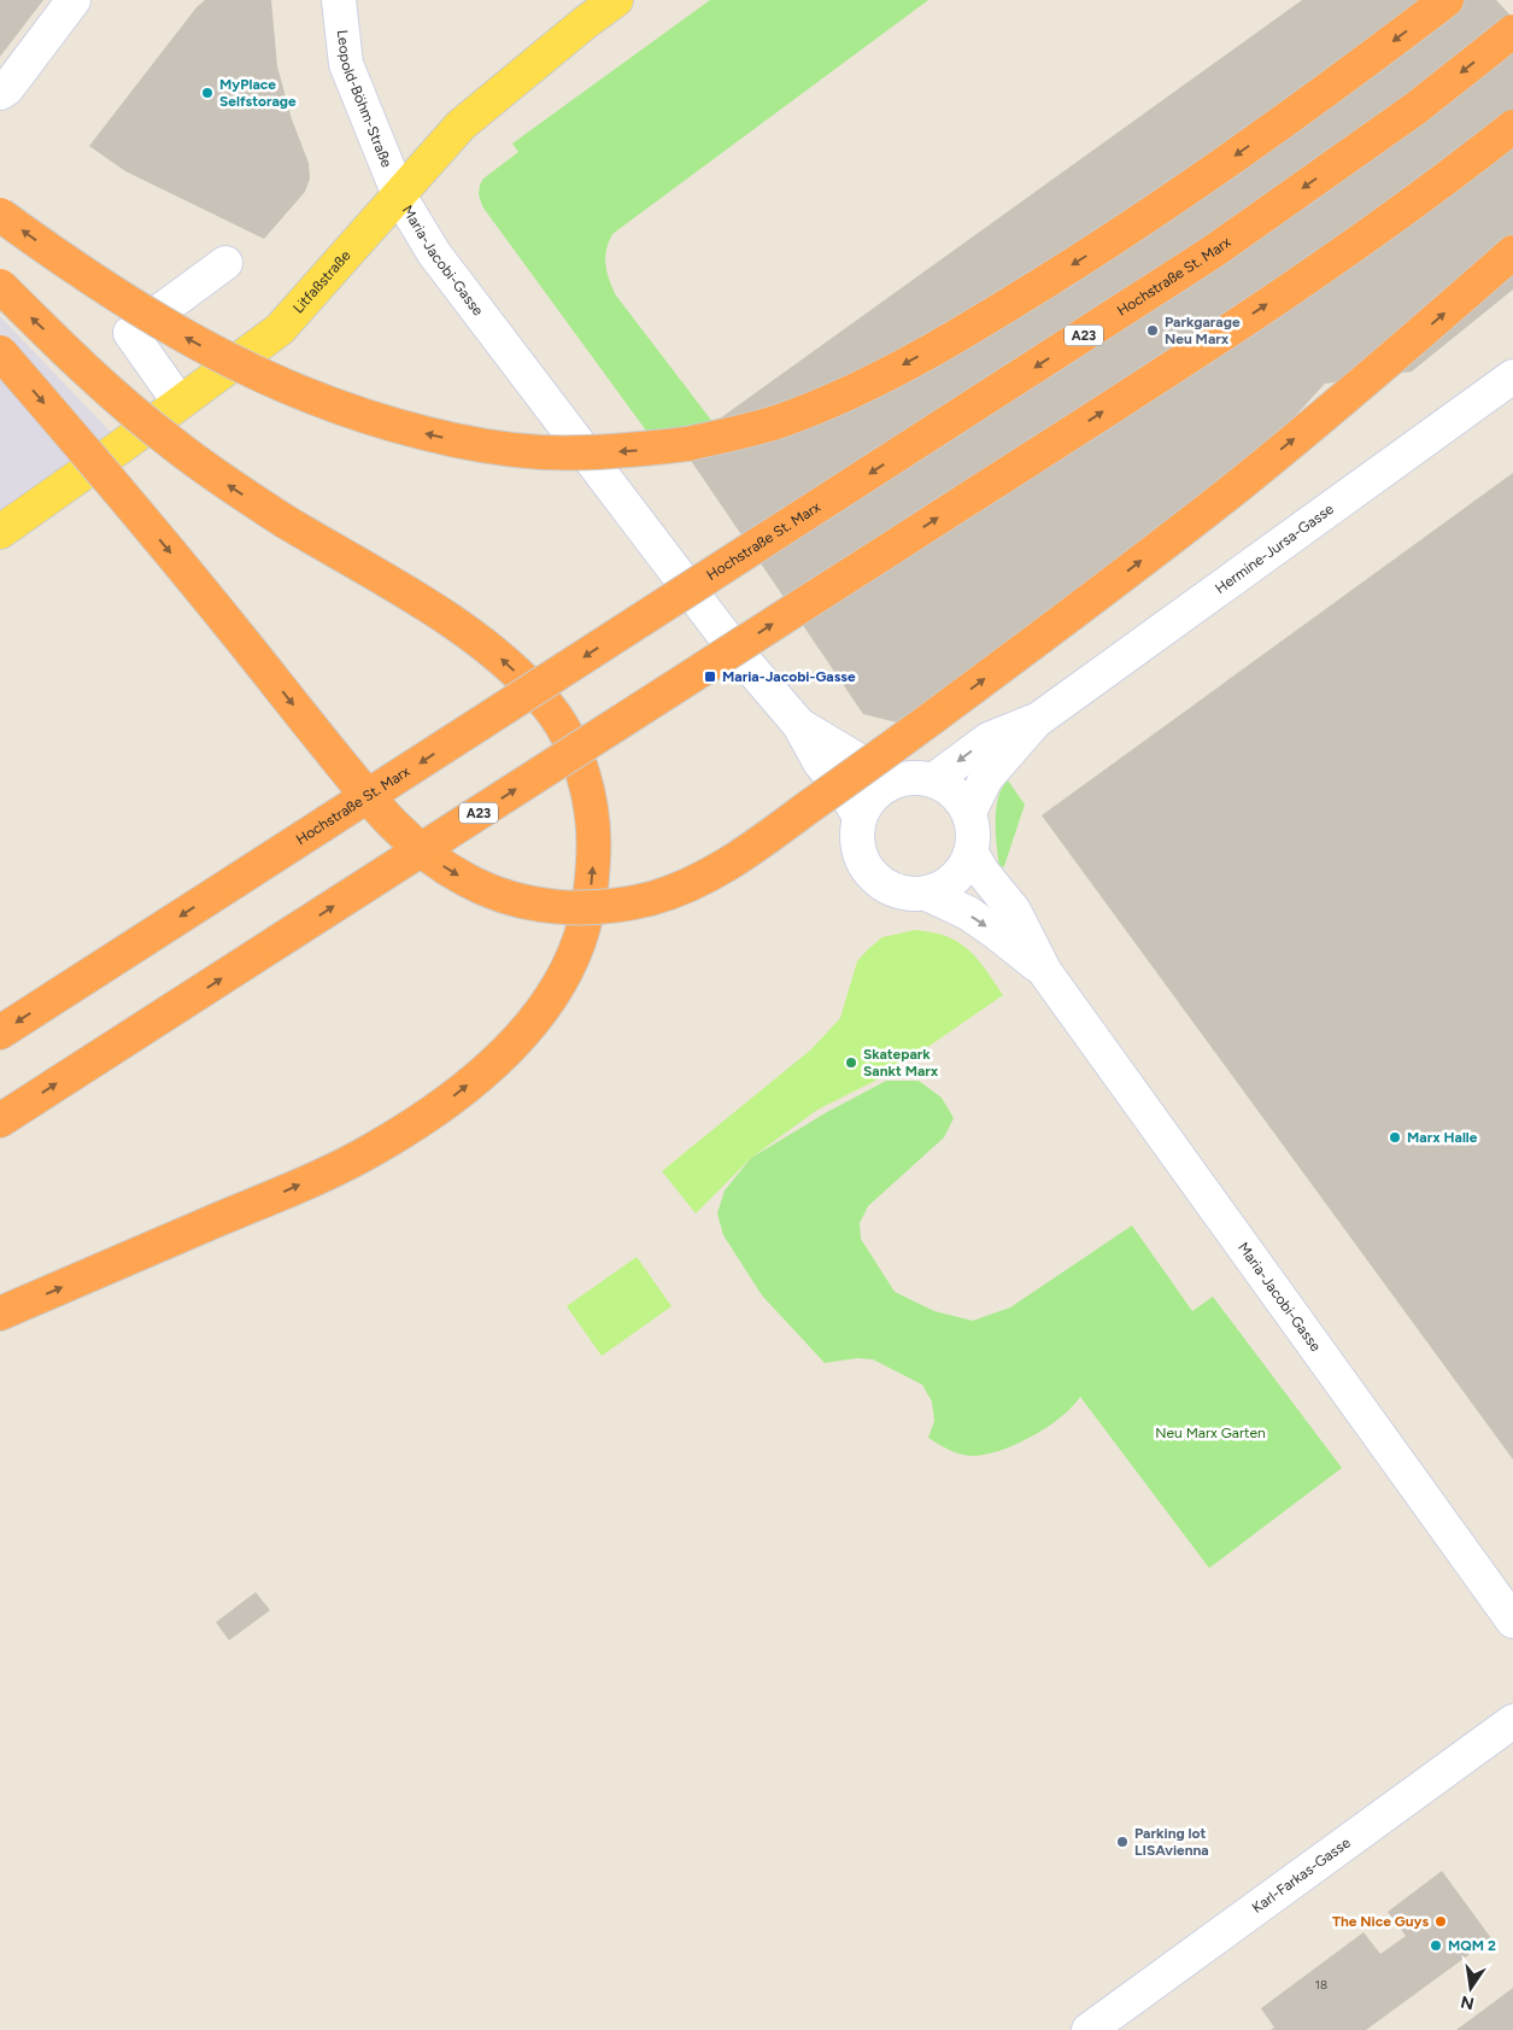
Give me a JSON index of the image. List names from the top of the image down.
{
  "streets": {
    "highway": ["Hochstraße St. Marx", "A23"],
    "main road": ["Litfaßstraße"],
    "street": [
      "Leopold-Böhm-Straße",
      "Maria-Jacobi-Gasse",
      "Hermine-Jursa-Gasse",
      "Karl-Farkas-Gasse"
    ]
  },
  "crossings": [
    ["Leopold-Böhm-Straße", "Maria-Jacobi-Gasse"],
    ["Leopold-Böhm-Straße", "Litfaßstraße"],
    ["Maria-Jacobi-Gasse", "Litfaßstraße"],
    ["Maria-Jacobi-Gasse", "Hermine-Jursa-Gasse"]
  ],
  "parks": ["Neu Marx Garten"],
  "places": {
    "other": [
      "MyPlace Selfstorage",
      "Parkgarage Neu Marx",
      "Skatepark Sankt Marx",
      "Marx Halle",
      "Parking lot LISAvienna",
      "The Nice Guys",
      "MQM 2"
    ],
    "transit": ["Maria-Jacobi-Gasse"]
  },
  "house_numbers": ["18"],
  "north": "bottom"
}
